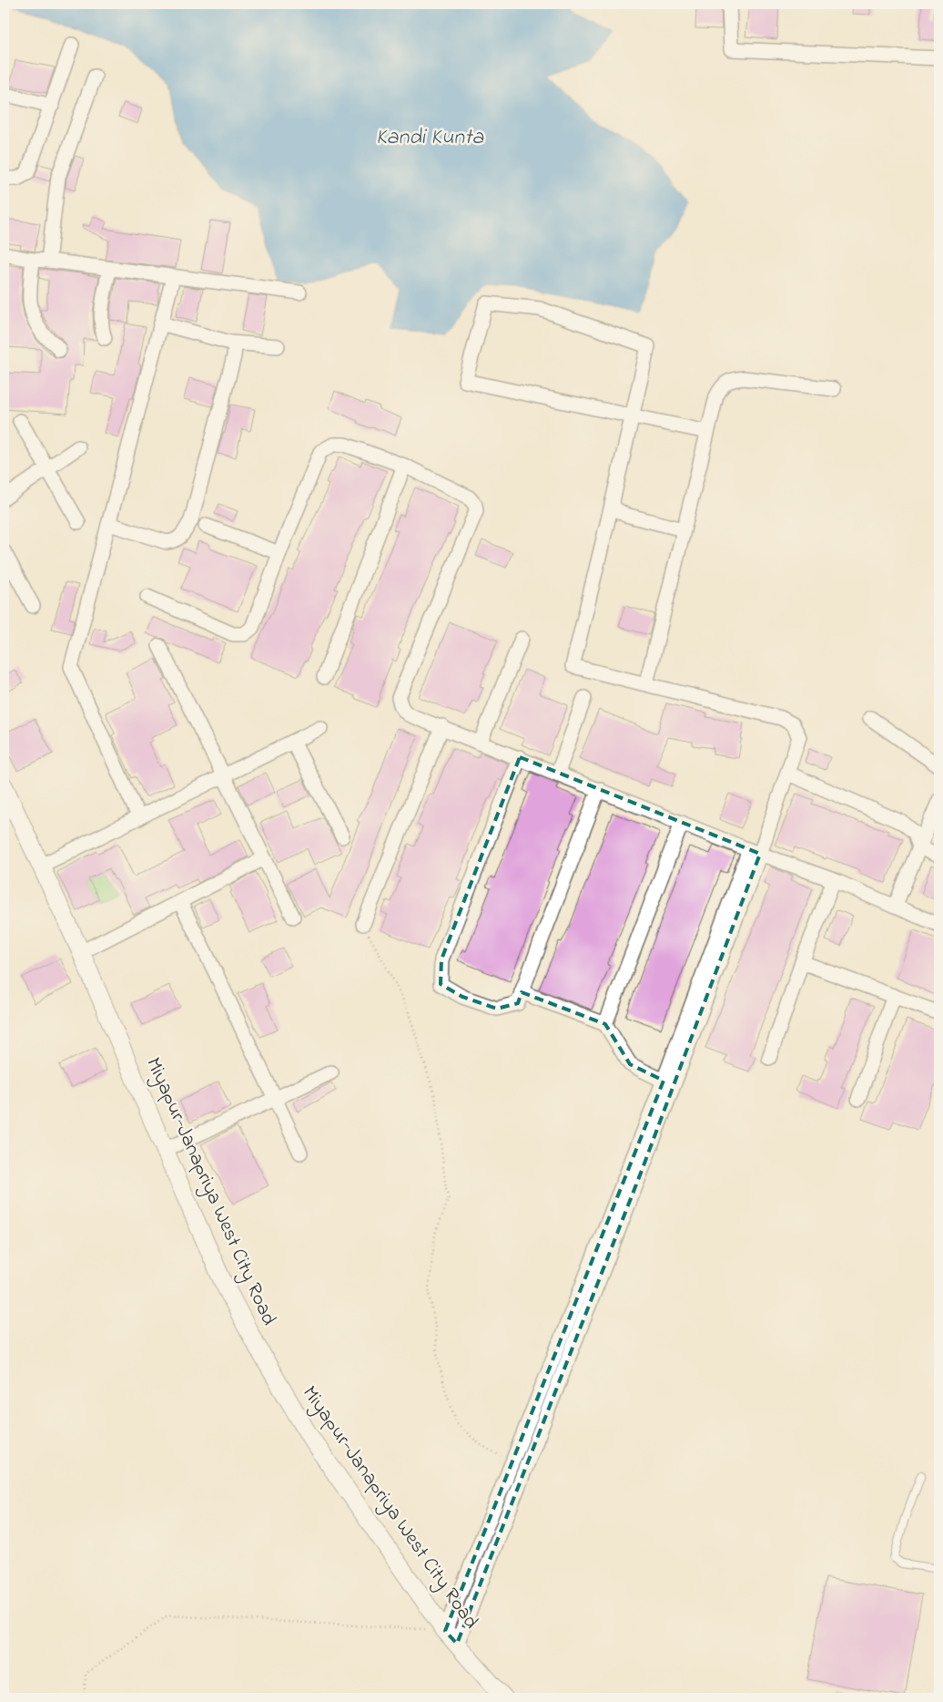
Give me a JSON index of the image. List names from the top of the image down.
{
  "streets": {
    "street": ["Miyapur-Janapriya West City Road"]
  },
  "water": ["Kandi Kunta"]
}
